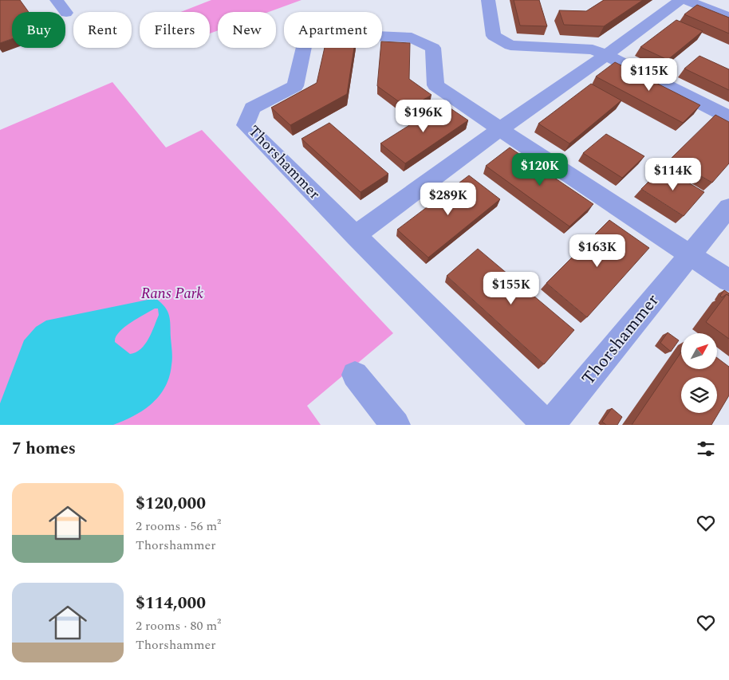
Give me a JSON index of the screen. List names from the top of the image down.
{
  "streets": {
    "street": ["Thorshammer"]
  },
  "parks": ["Rans Park"],
  "north": "top right",
  "page": {
    "chip": [
      "Buy",
      "Rent",
      "Filters",
      "New",
      "Apartment"
    ],
    "price": [
      "$115K",
      "$196K",
      "$120K",
      "$114K",
      "$289K",
      "$163K",
      "$155K"
    ],
    "heading": "7 homes",
    "list": [
      {
        "name": "$120,000",
        "note": "2 rooms · 56 m² · Thorshammer"
      },
      {
        "name": "$114,000",
        "note": "2 rooms · 80 m² · Thorshammer"
      }
    ]
  }
}
